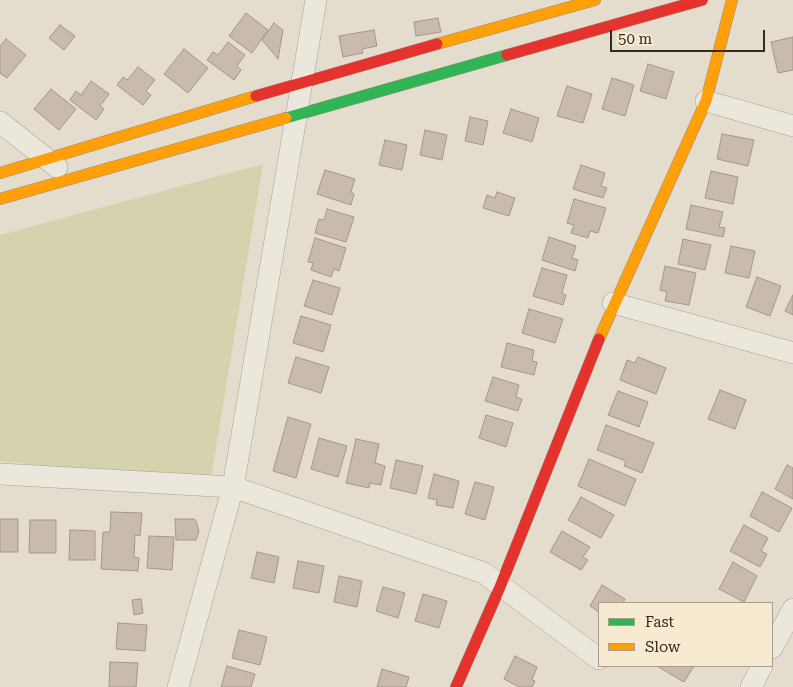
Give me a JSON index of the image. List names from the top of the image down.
{
  "legend": ["Fast", "Slow"],
  "scale_bar": "50 m"
}
